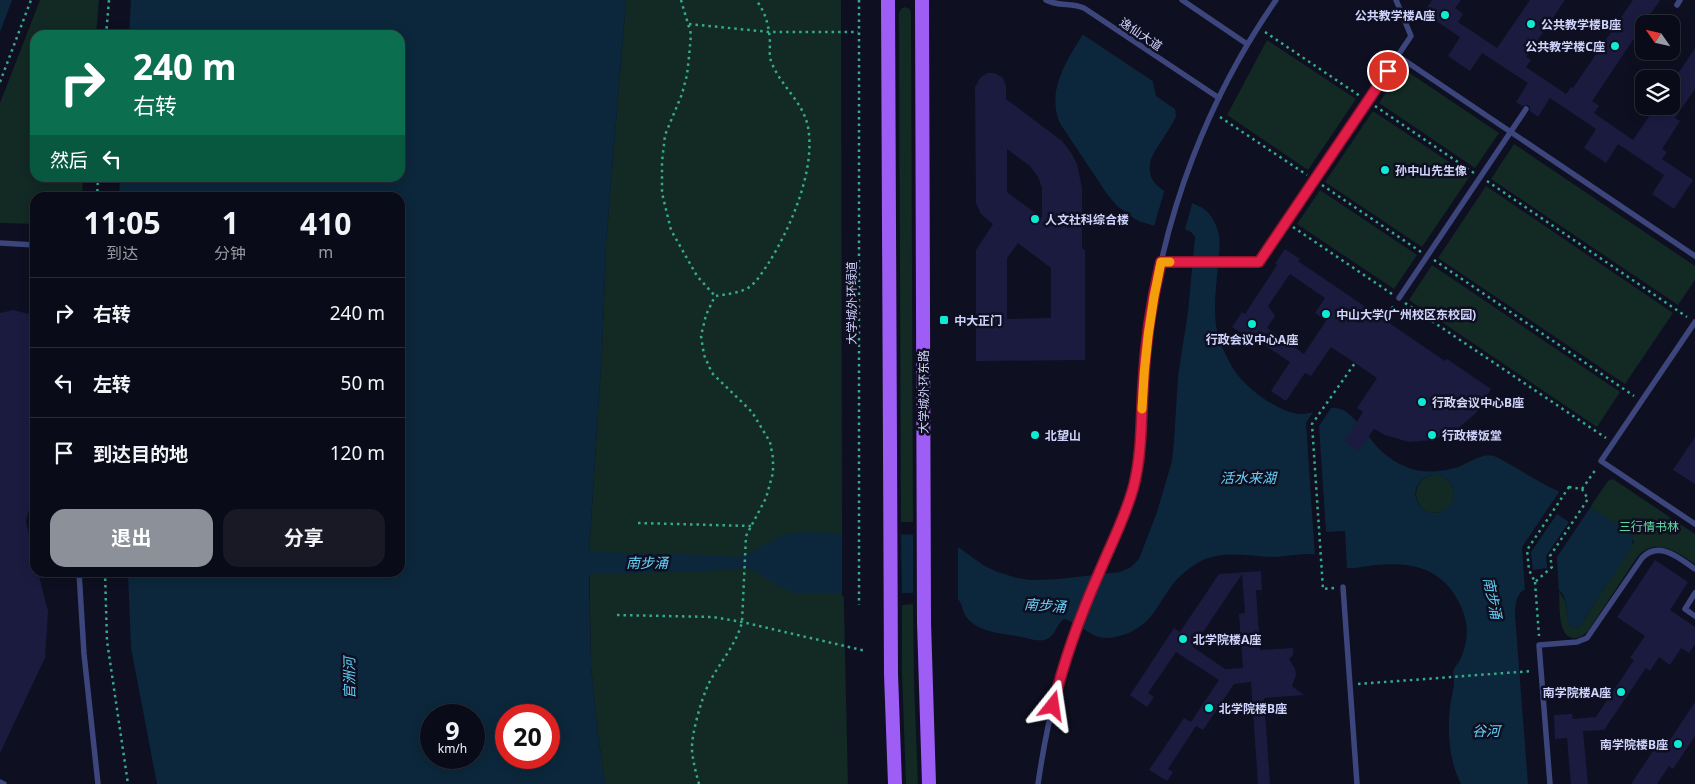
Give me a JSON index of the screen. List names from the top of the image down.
{
  "streets": {
    "main road": ["大学城外环东路"],
    "lane": ["逸仙大道"],
    "path": ["大学城外环绿道"]
  },
  "water": [
    "活水来湖",
    "南步涌",
    "官洲河",
    "谷河"
  ],
  "parks": ["三行情书林"],
  "places": {
    "other": [
      "公共教学楼A座",
      "公共教学楼B座",
      "公共教学楼C座",
      "孙中山先生像",
      "人文社科综合楼",
      "中山大学(广州校区东校园)",
      "行政会议中心A座",
      "行政会议中心B座",
      "北望山",
      "行政楼饭堂",
      "北学院楼A座",
      "南学院楼A座",
      "北学院楼B座",
      "南学院楼B座"
    ],
    "transit": ["中大正门"]
  },
  "north": "top left",
  "page": {
    "turn": ["240 m", "右转"],
    "then": "然后",
    "eta": [
      "11:05",
      "到达",
      "1",
      "分钟",
      "410",
      "m"
    ],
    "list": [
      {
        "name": "右转",
        "value": "240 m"
      },
      {
        "name": "左转",
        "value": "50 m"
      },
      {
        "name": "到达目的地",
        "value": "120 m"
      }
    ],
    "buttons": ["退出", "分享"],
    "speed": "9 km/h",
    "limit": "20"
  }
}
